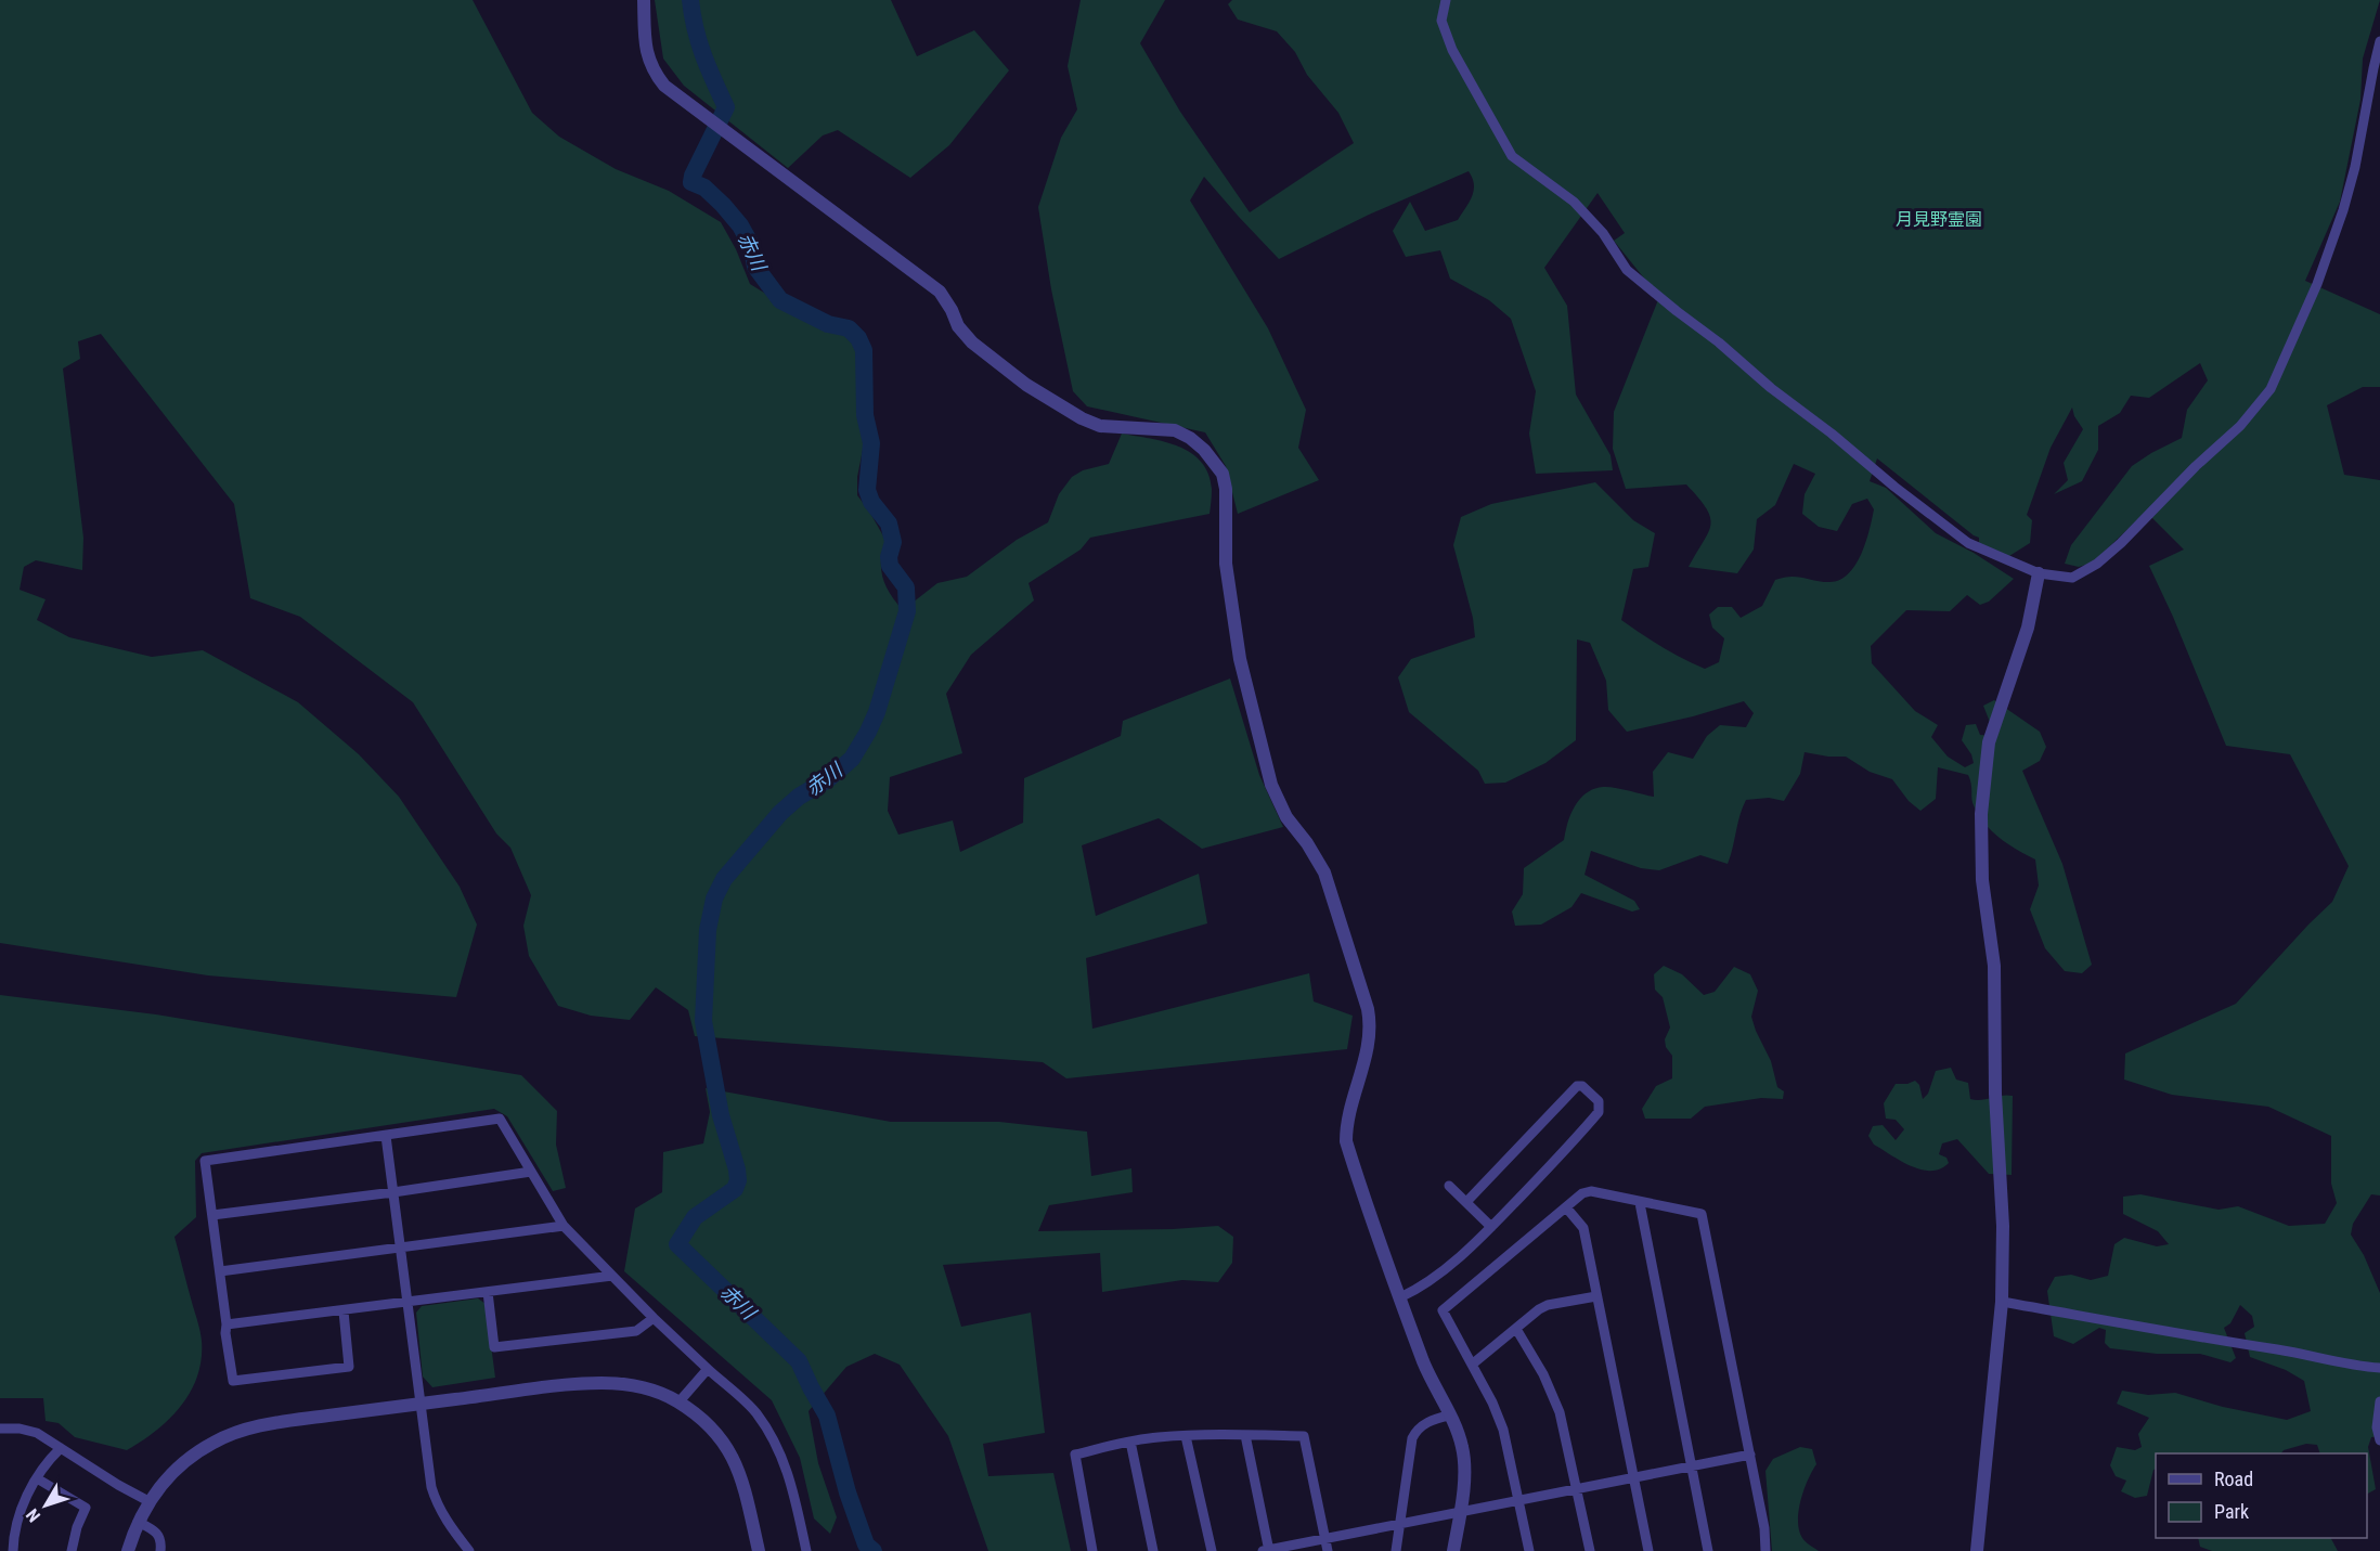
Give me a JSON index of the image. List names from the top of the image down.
{
  "water": ["赤川"],
  "parks": ["月見野霊園"],
  "legend": ["Road", "Park"],
  "north": "bottom left"
}
